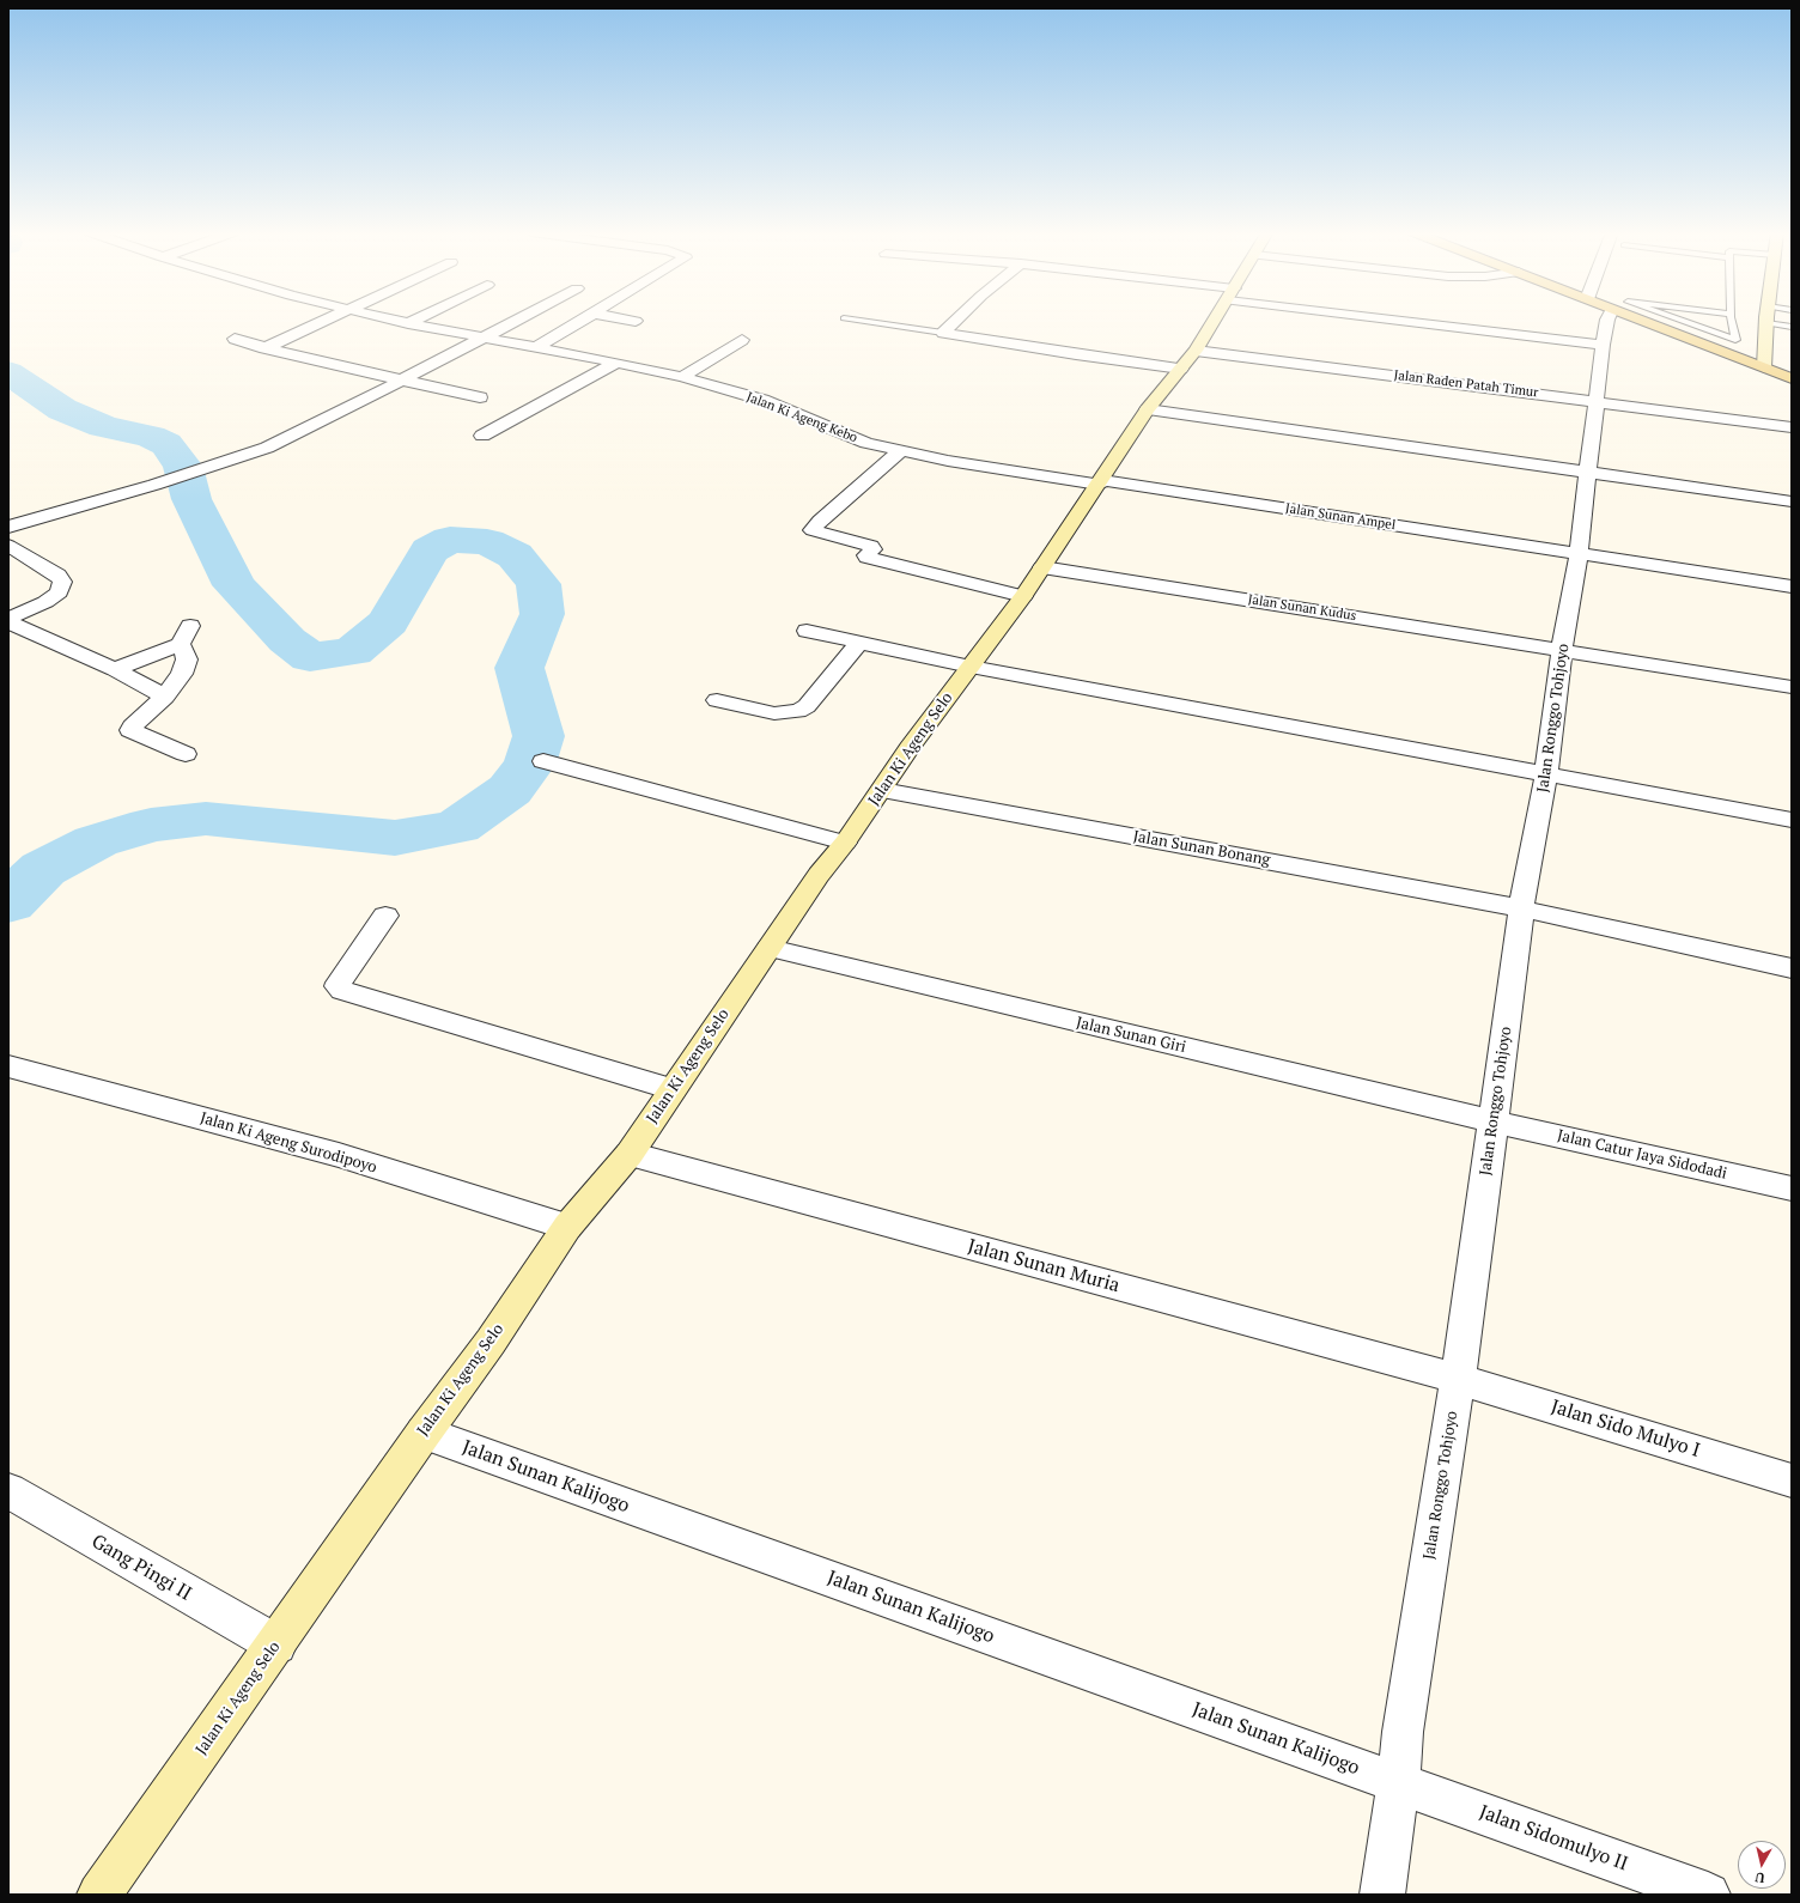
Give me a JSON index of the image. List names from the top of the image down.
{
  "streets": {
    "street": [
      "Jalan Raden Patah Timur",
      "Jalan Ki Ageng Kebo",
      "Jalan Sunan Ampel",
      "Jalan Sunan Kudus",
      "Jalan Ronggo Tohjoyo",
      "Jalan Ki Ageng Selo",
      "Jalan Sunan Bonang",
      "Jalan Sunan Giri",
      "Jalan Ki Ageng Surodipoyo",
      "Jalan Catur Jaya Sidodadi",
      "Jalan Sunan Muria",
      "Jalan Sido Mulyo I",
      "Jalan Sunan Kalijogo",
      "Gang Pingi II",
      "Jalan Sidomulyo II"
    ]
  },
  "crossings": [
    ["Jalan Raden Patah Timur", "Jalan Ronggo Tohjoyo"],
    ["Jalan Raden Patah Timur", "Jalan Ki Ageng Selo"],
    ["Jalan Ki Ageng Kebo", "Jalan Sunan Ampel"],
    ["Jalan Ki Ageng Kebo", "Jalan Ki Ageng Selo"],
    ["Jalan Sunan Ampel", "Jalan Ronggo Tohjoyo"],
    ["Jalan Sunan Ampel", "Jalan Ki Ageng Selo"],
    ["Jalan Sunan Kudus", "Jalan Ronggo Tohjoyo"],
    ["Jalan Sunan Kudus", "Jalan Ki Ageng Selo"],
    ["Jalan Ronggo Tohjoyo", "Jalan Sunan Bonang"],
    ["Jalan Ronggo Tohjoyo", "Jalan Sunan Giri"],
    ["Jalan Ronggo Tohjoyo", "Jalan Catur Jaya Sidodadi"],
    ["Jalan Ronggo Tohjoyo", "Jalan Sunan Muria"],
    ["Jalan Ronggo Tohjoyo", "Jalan Sido Mulyo I"],
    ["Jalan Ronggo Tohjoyo", "Jalan Sunan Kalijogo"],
    ["Jalan Ronggo Tohjoyo", "Jalan Sidomulyo II"],
    ["Jalan Ki Ageng Selo", "Jalan Sunan Bonang"],
    ["Jalan Ki Ageng Selo", "Jalan Sunan Giri"],
    ["Jalan Ki Ageng Selo", "Jalan Ki Ageng Surodipoyo"],
    ["Jalan Ki Ageng Selo", "Jalan Sunan Muria"],
    ["Jalan Ki Ageng Selo", "Jalan Sunan Kalijogo"],
    ["Jalan Ki Ageng Selo", "Gang Pingi II"],
    ["Jalan Sunan Giri", "Jalan Catur Jaya Sidodadi"],
    ["Jalan Sunan Muria", "Jalan Sido Mulyo I"],
    ["Jalan Sunan Kalijogo", "Jalan Sidomulyo II"]
  ],
  "north": "bottom"
}
